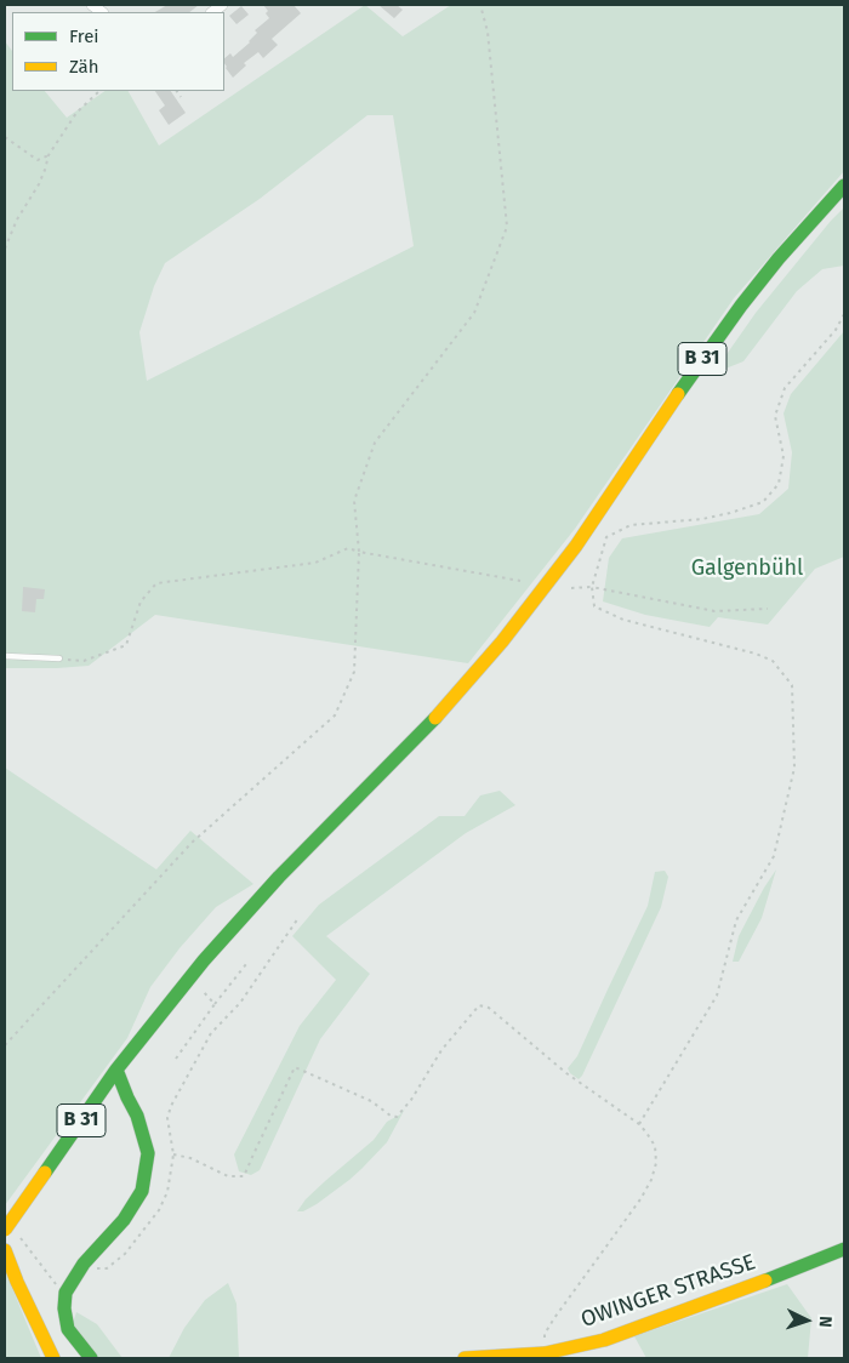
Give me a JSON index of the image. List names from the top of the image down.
{
  "streets": {
    "main road": ["B 31", "OWINGER STRASSE"]
  },
  "parks": ["Galgenbühl"],
  "legend": ["Frei", "Zäh"],
  "north": "right"
}
